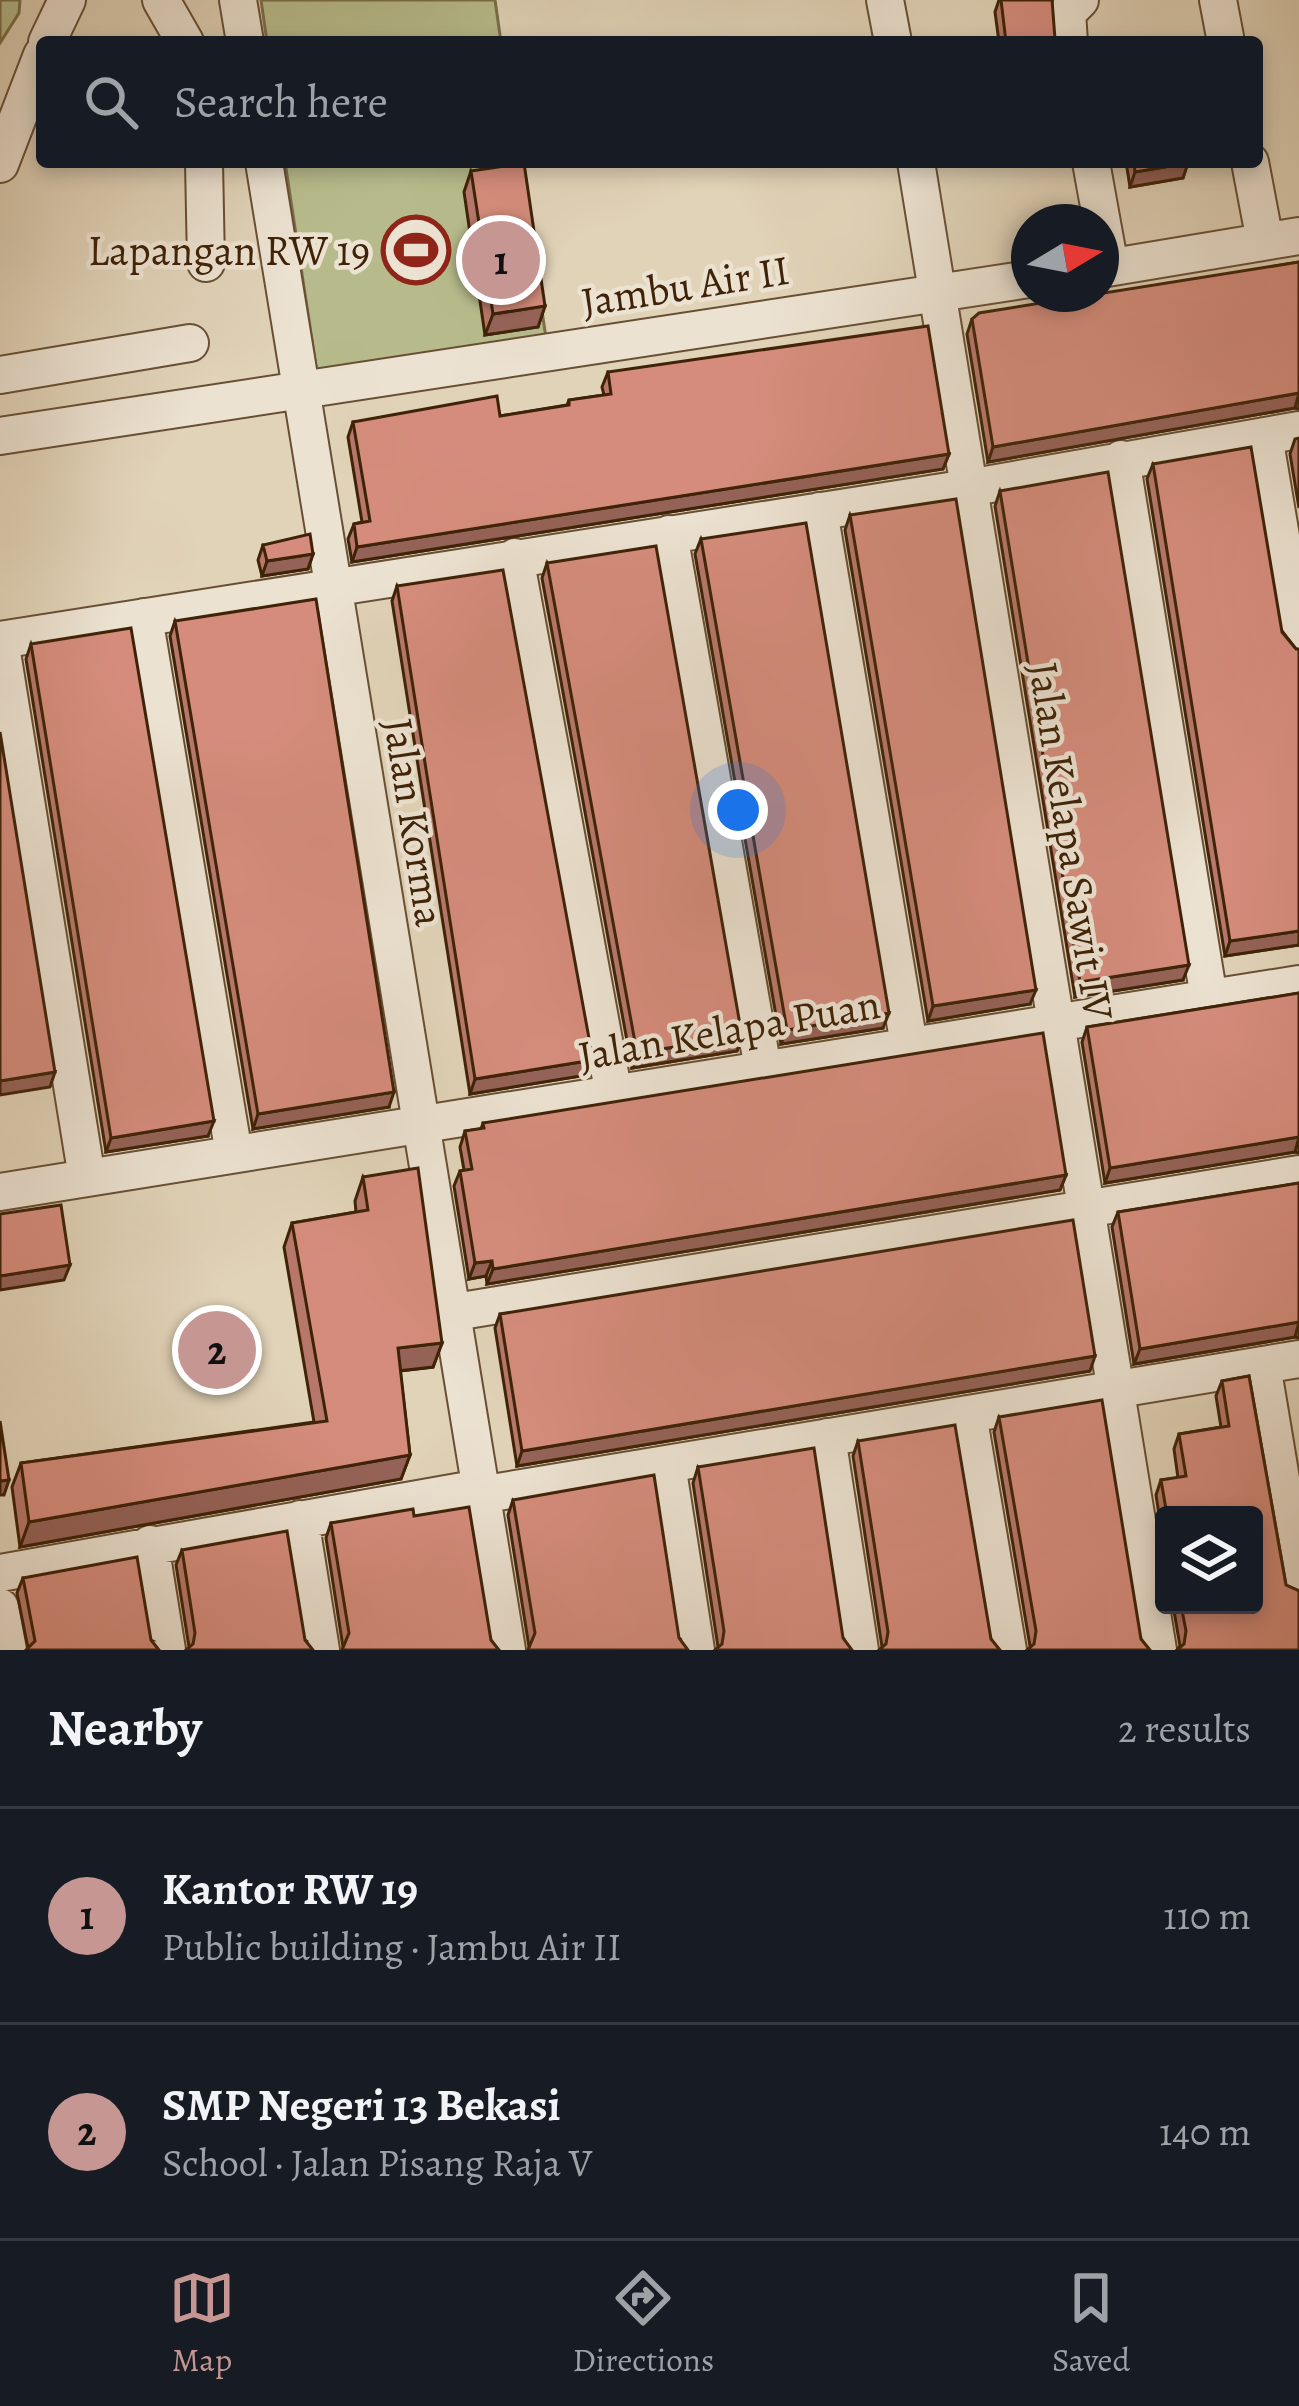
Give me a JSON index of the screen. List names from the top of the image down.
{
  "streets": {
    "street": [
      "Jambu Air II",
      "Jalan Korma",
      "Jalan Kelapa Sawit IV",
      "Jalan Kelapa Puan"
    ]
  },
  "crossings": [
    ["Jambu Air II", "Jalan Korma"],
    ["Jambu Air II", "Jalan Kelapa Sawit IV"],
    ["Jalan Korma", "Jalan Kelapa Puan"],
    ["Jalan Kelapa Sawit IV", "Jalan Kelapa Puan"]
  ],
  "places": {
    "sports": ["Lapangan RW 19"]
  },
  "north": "right",
  "page": {
    "search": "Search here",
    "pins": ["1", "2"],
    "heading": ["Nearby", "2 results"],
    "list": [
      {
        "mark": "1",
        "name": "Kantor RW 19",
        "note": "Public building · Jambu Air II",
        "value": "110 m"
      },
      {
        "mark": "2",
        "name": "SMP Negeri 13 Bekasi",
        "note": "School · Jalan Pisang Raja V",
        "value": "140 m"
      }
    ],
    "nav": ["Map", "Directions", "Saved"]
  }
}
